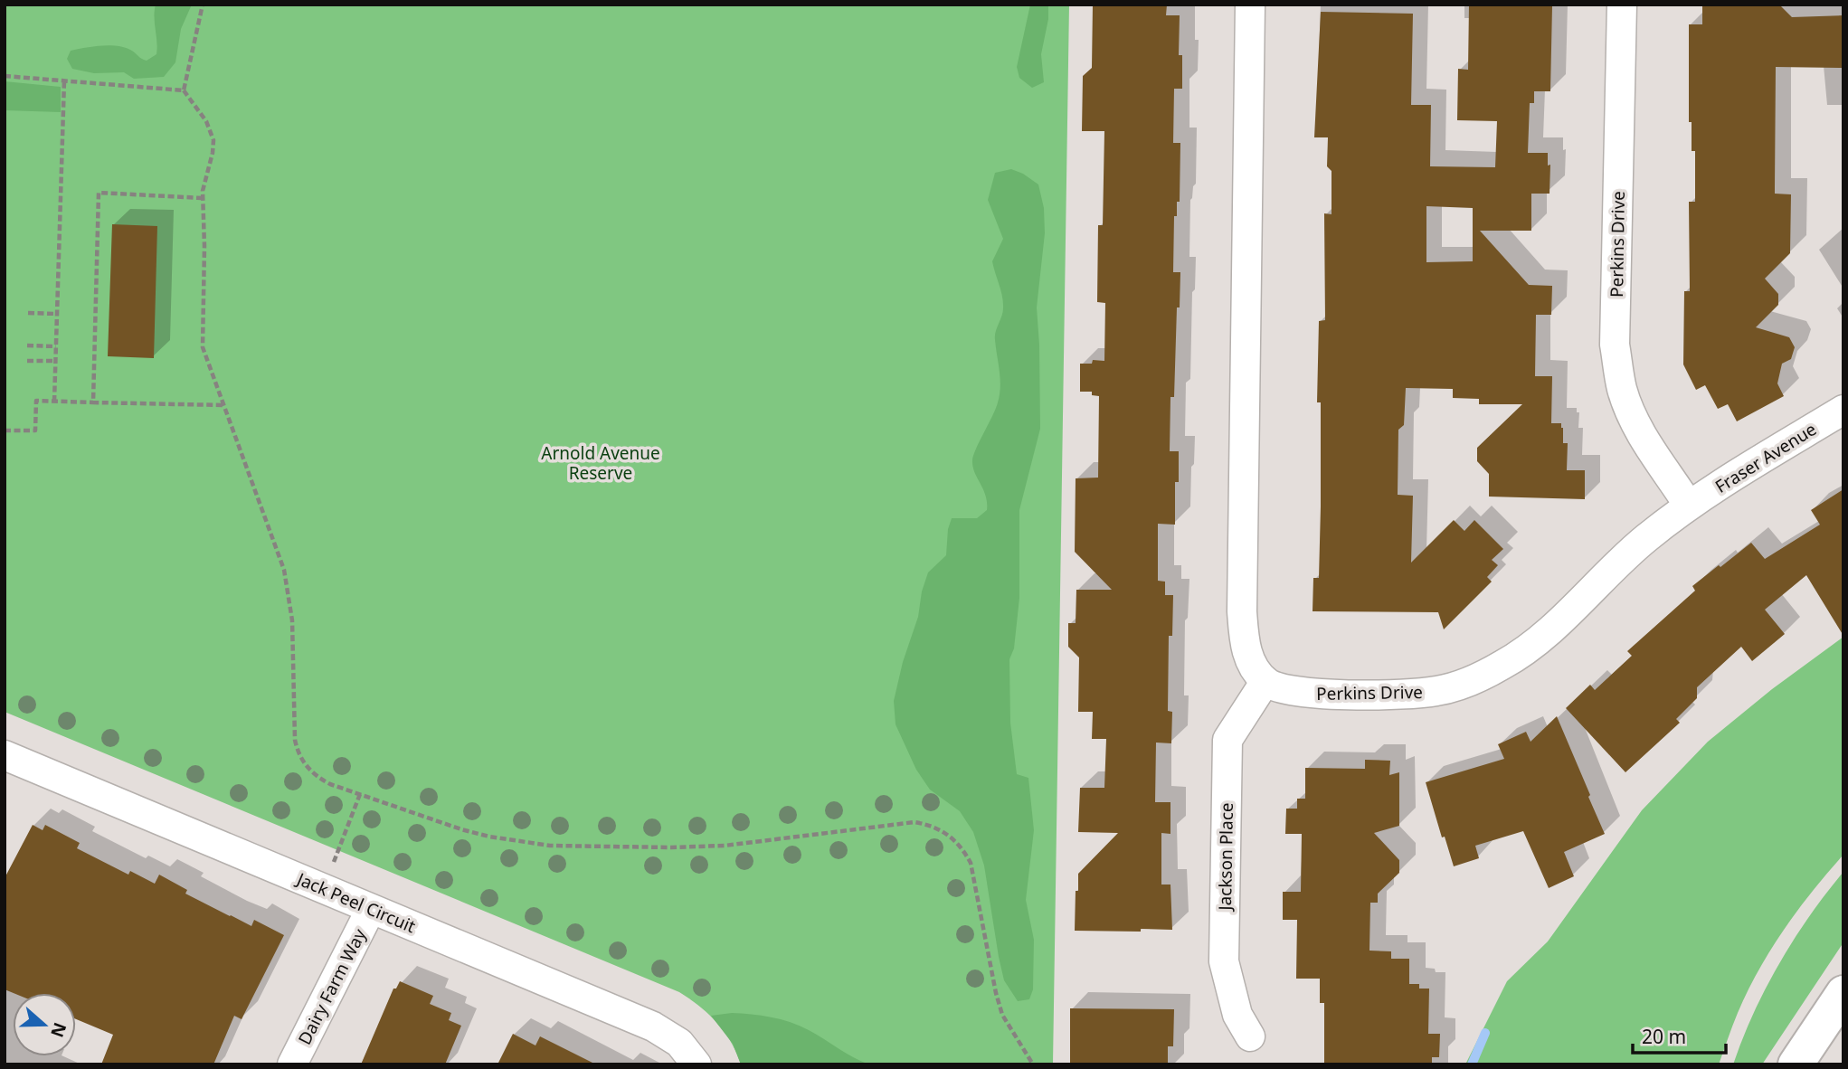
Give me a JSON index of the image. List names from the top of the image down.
{
  "streets": {
    "street": [
      "Perkins Drive",
      "Fraser Avenue",
      "Jackson Place",
      "Jack Peel Circuit",
      "Dairy Farm Way"
    ]
  },
  "crossings": [
    ["Perkins Drive", "Fraser Avenue"],
    ["Perkins Drive", "Jackson Place"],
    ["Jack Peel Circuit", "Dairy Farm Way"]
  ],
  "parks": ["Arnold Avenue Reserve"],
  "scale_bar": "20 m",
  "north": "right"
}
